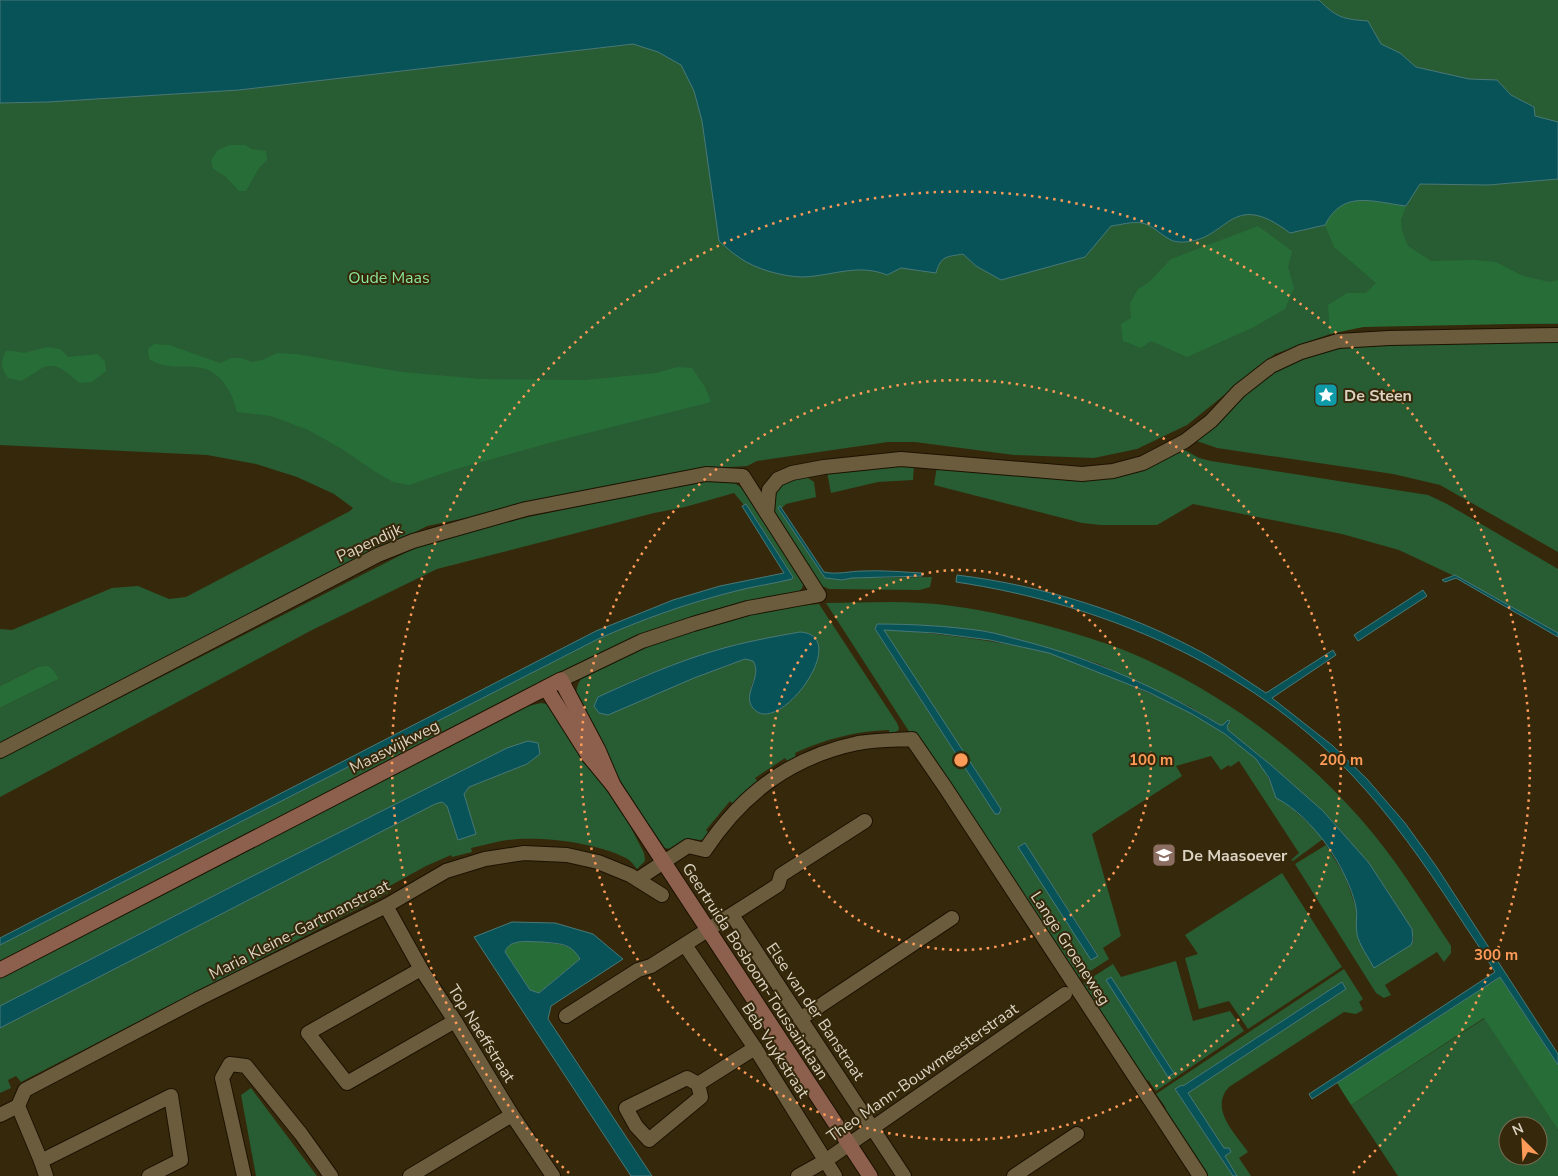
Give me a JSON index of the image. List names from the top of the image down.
{
  "streets": {
    "street": [
      "Papendijk",
      "Maaswijkweg",
      "Maria Kleine-Gartmanstraat",
      "Lange Groeneweg",
      "Geertruida Bosboom-Toussaintlaan",
      "Else van der Banstraat",
      "Top Naeffstraat",
      "Beb Vuykstraat",
      "Theo Mann-Bouwmeesterstraat"
    ]
  },
  "crossings": [
    ["Papendijk", "Maaswijkweg"],
    ["Maaswijkweg", "Geertruida Bosboom-Toussaintlaan"],
    ["Maria Kleine-Gartmanstraat", "Top Naeffstraat"],
    ["Lange Groeneweg", "Geertruida Bosboom-Toussaintlaan"],
    ["Geertruida Bosboom-Toussaintlaan", "Theo Mann-Bouwmeesterstraat"],
    ["Else van der Banstraat", "Theo Mann-Bouwmeesterstraat"],
    ["Beb Vuykstraat", "Theo Mann-Bouwmeesterstraat"]
  ],
  "parks": ["Oude Maas"],
  "places": {
    "place": ["De Steen"],
    "school or university": ["De Maasoever"]
  },
  "north": "top left",
  "rings": ["100 m", "200 m", "300 m"]
}
